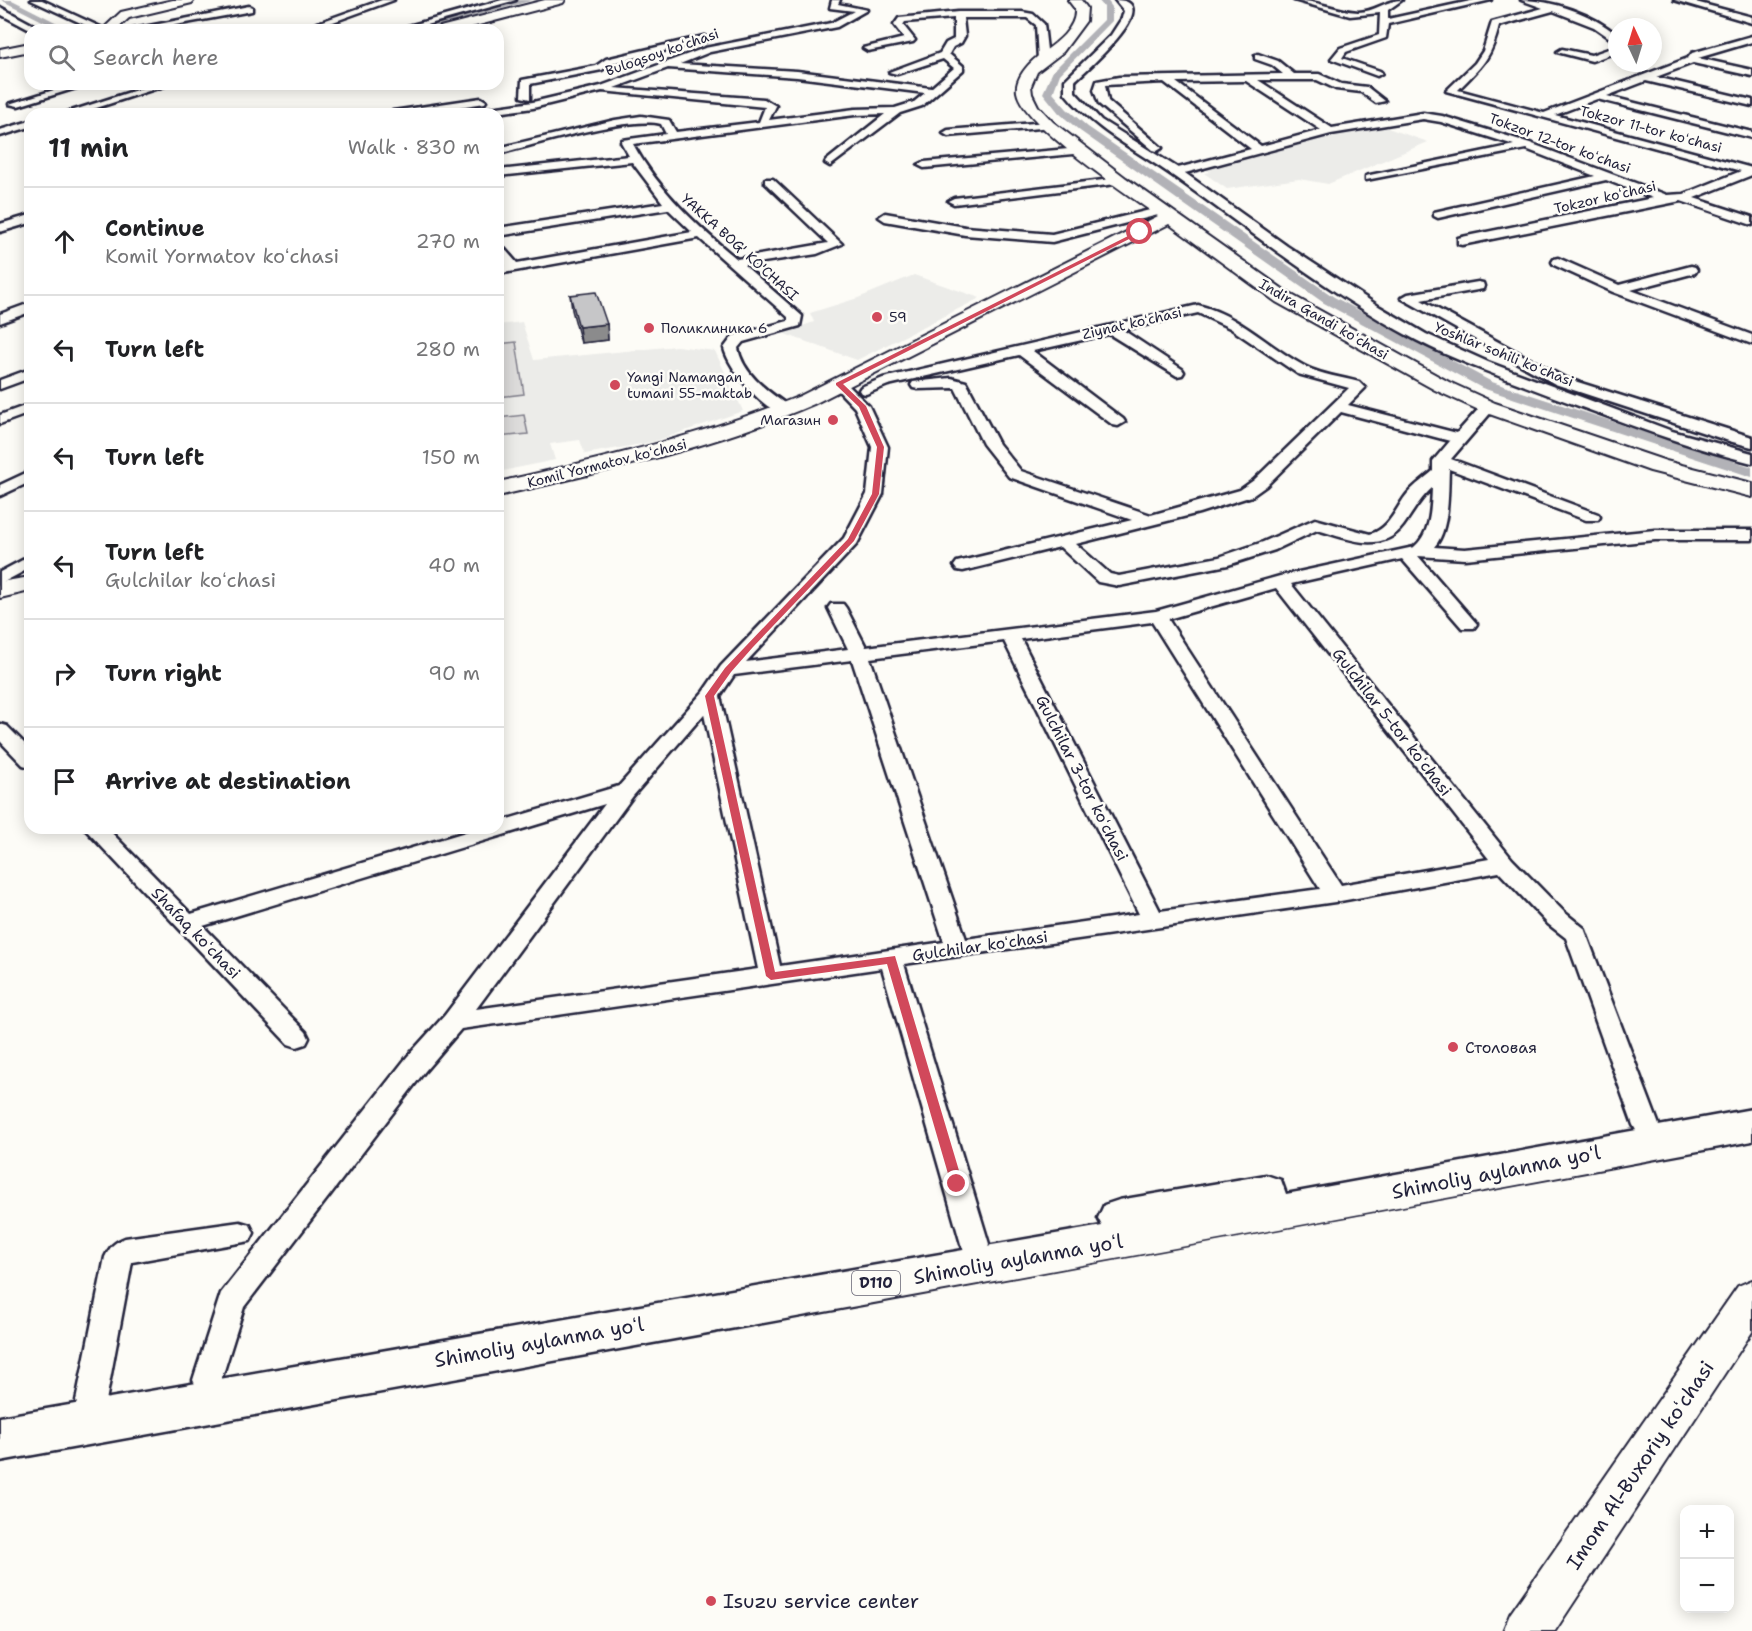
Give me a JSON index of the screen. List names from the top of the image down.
{
  "streets": {
    "main road": ["Shimoliy aylanma yoʻl", "D110"],
    "street": [
      "Buloqsoy koʻchasi",
      "Tokzor 11-tor koʻchasi",
      "Tokzor 12-tor koʻchasi",
      "Tokzor koʻchasi",
      "YAKKA BOG' KO'CHASI",
      "Indira Gandi koʻchasi",
      "Ziynat koʻchasi",
      "Yoshlar sohili koʻchasi",
      "Komil Yormatov koʻchasi",
      "Gulchilar 5-tor koʻchasi",
      "Gulchilar 3-tor koʻchasi",
      "Shafaq koʻchasi",
      "Gulchilar koʻchasi",
      "Imom Al-Buxoriy koʻchasi"
    ]
  },
  "crossings": [
    ["Tokzor 11-tor koʻchasi", "Tokzor koʻchasi"],
    ["Tokzor 12-tor koʻchasi", "Tokzor koʻchasi"],
    ["YAKKA BOG' KO'CHASI", "Komil Yormatov koʻchasi"],
    ["Indira Gandi koʻchasi", "Komil Yormatov koʻchasi"],
    ["Ziynat koʻchasi", "Komil Yormatov koʻchasi"],
    ["Gulchilar 5-tor koʻchasi", "Gulchilar koʻchasi"],
    ["Gulchilar 5-tor koʻchasi", "Shimoliy aylanma yoʻl"],
    ["Gulchilar 3-tor koʻchasi", "Gulchilar koʻchasi"]
  ],
  "places": [
    "59",
    "Поликлиника 6",
    "Yangi Namangan tumani 55-maktab",
    "Магазин",
    "Столовая",
    "Isuzu service center"
  ],
  "north": "top",
  "page": {
    "search": "Search here",
    "heading": ["11 min", "Walk · 830 m"],
    "list": [
      ["Continue", "Komil Yormatov koʻchasi", "270 m"],
      ["Turn left", "280 m"],
      ["Turn left", "150 m"],
      ["Turn left", "Gulchilar koʻchasi", "40 m"],
      ["Turn right", "90 m"],
      "Arrive at destination"
    ],
    "map_buttons": ["+", "−"]
  }
}
